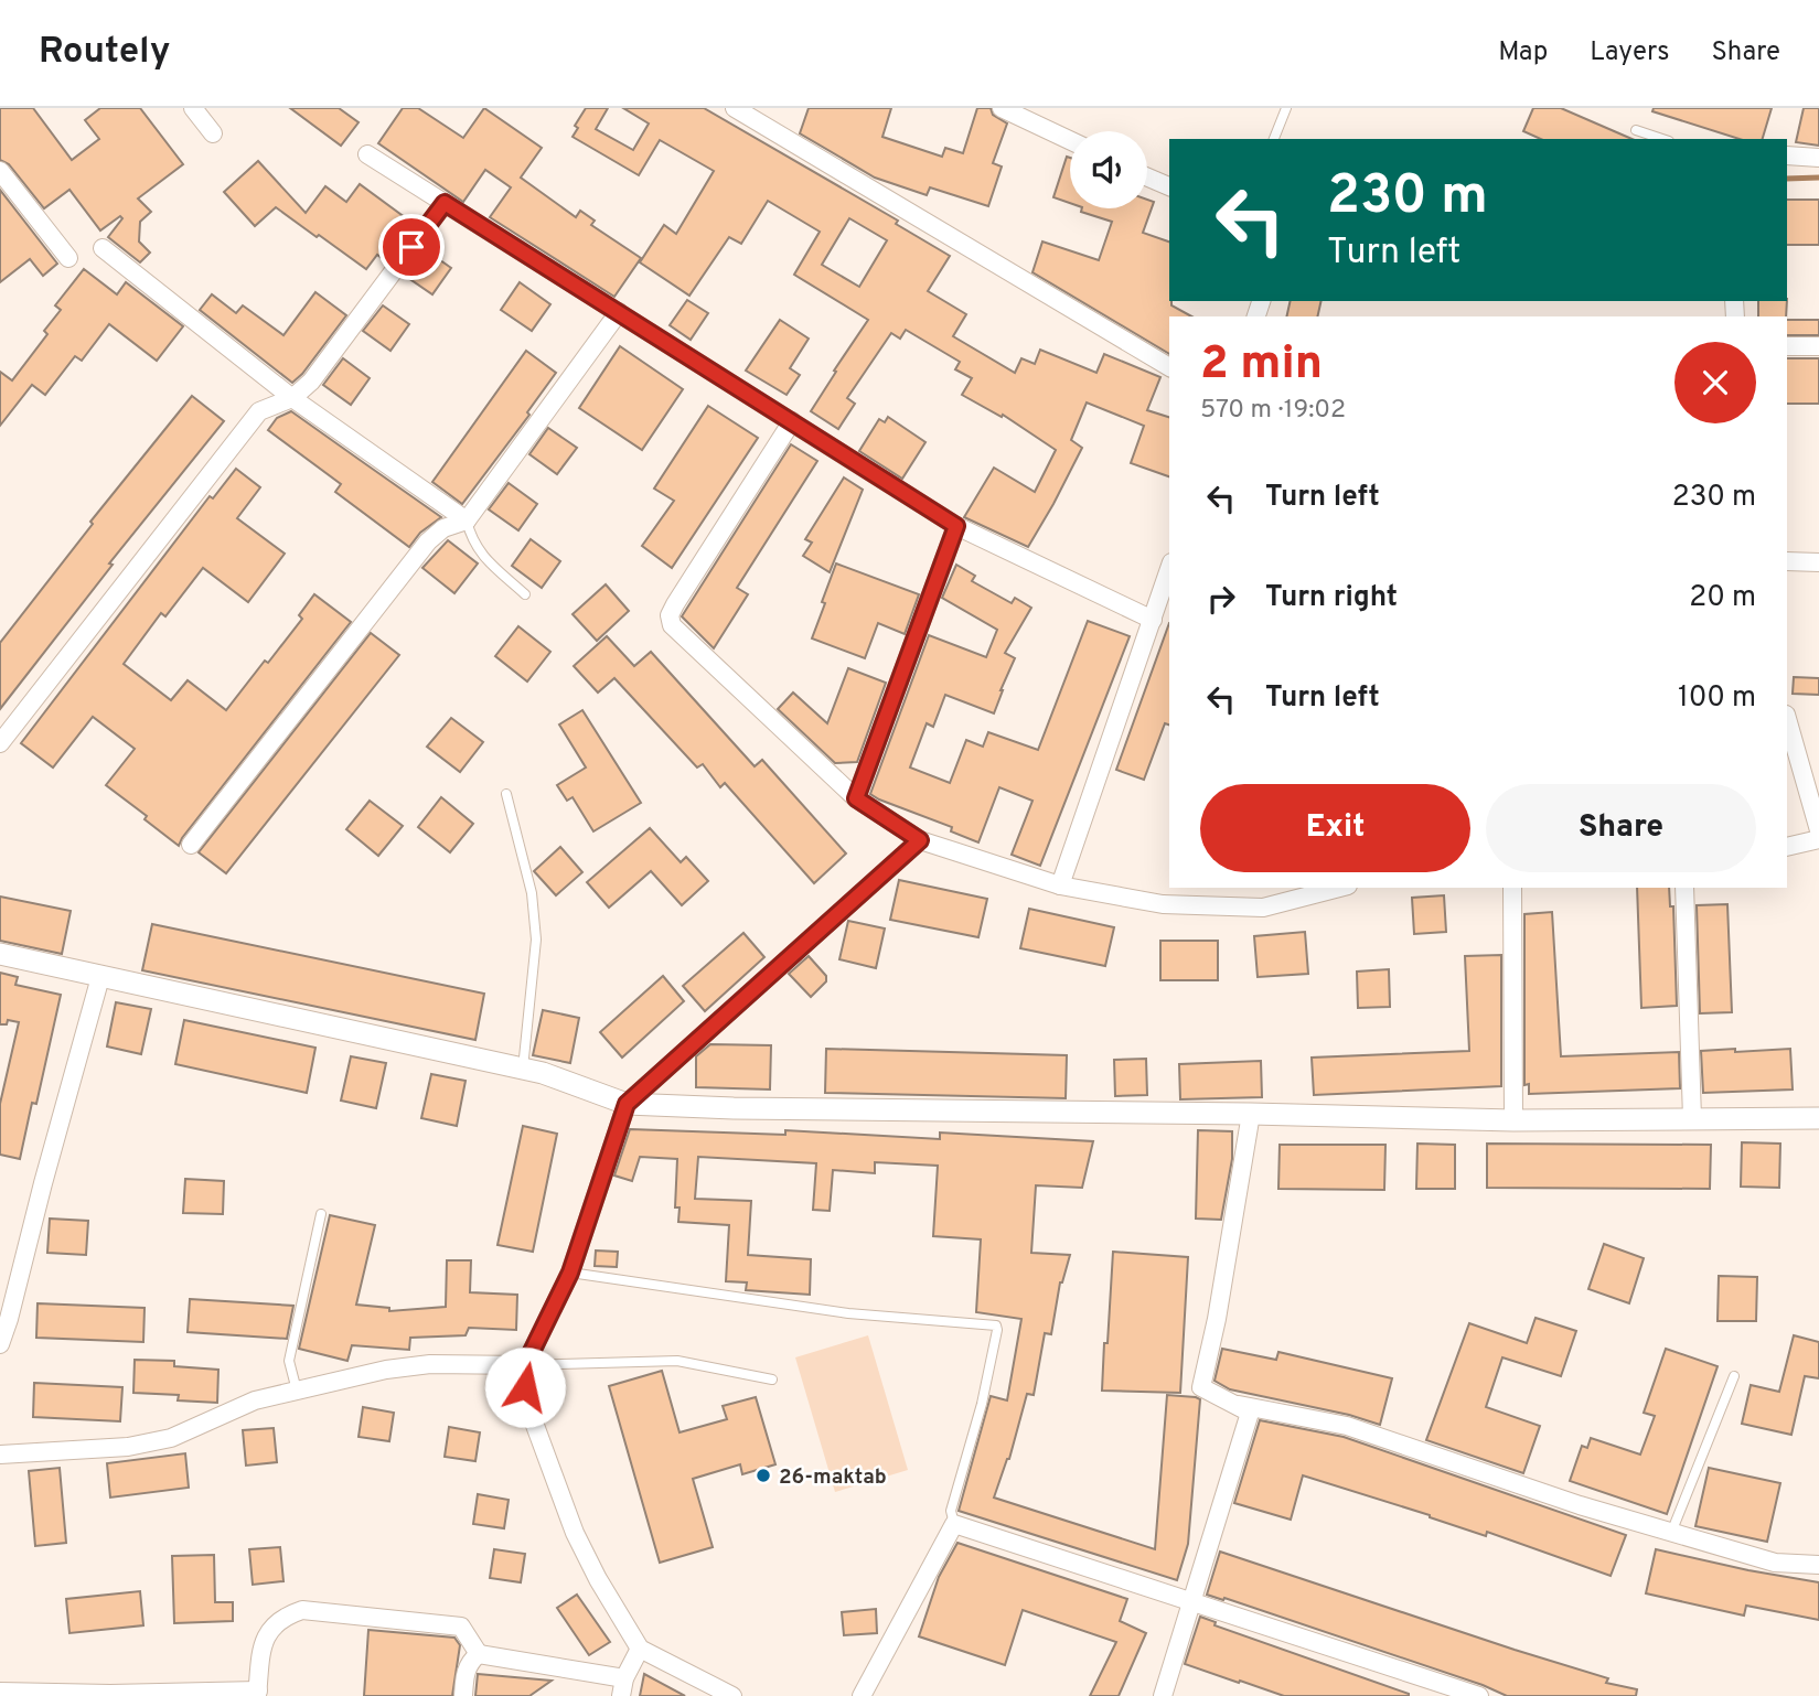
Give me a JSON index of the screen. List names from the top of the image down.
{
  "places": ["26-maktab"],
  "page": {
    "header": "Routely",
    "nav": ["Map", "Layers", "Share"],
    "turn": ["230 m", "Turn left"],
    "heading": ["2 min", "570 m · 19:02"],
    "list": [
      {
        "name": "Turn left",
        "value": "230 m"
      },
      {
        "name": "Turn right",
        "value": "20 m"
      },
      {
        "name": "Turn left",
        "value": "100 m"
      }
    ],
    "buttons": ["Exit", "Share"]
  }
}
